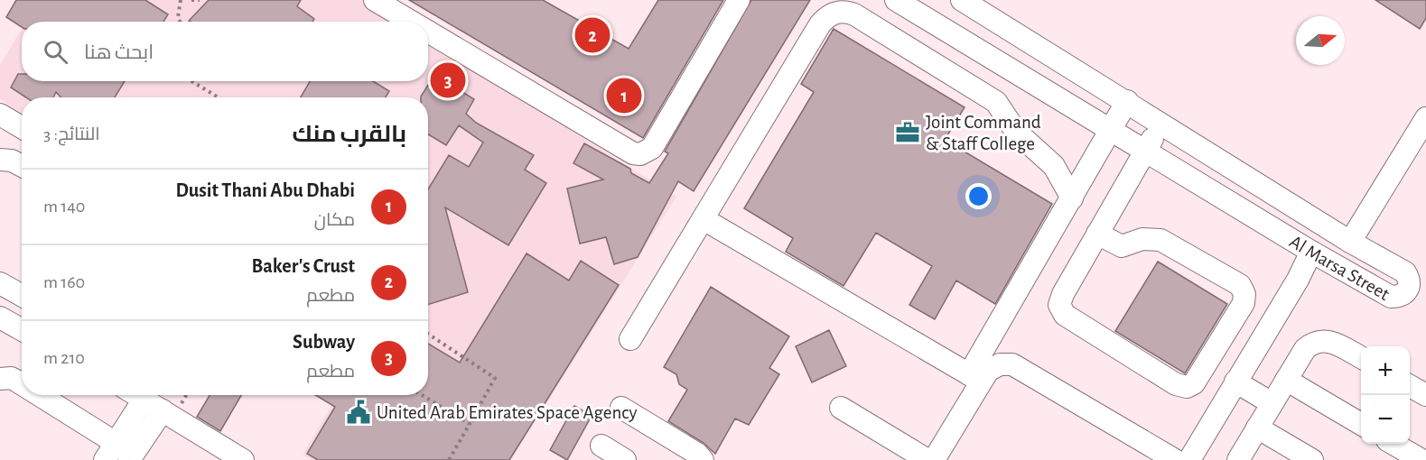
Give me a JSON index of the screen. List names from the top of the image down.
{
  "streets": {
    "street": ["Al Marsa Street"]
  },
  "places": {
    "office": ["Joint Command & Staff College"],
    "public building": ["United Arab Emirates Space Agency"]
  },
  "north": "right",
  "page": {
    "pins": ["2", "3", "1"],
    "search": "ابحث هنا",
    "heading": ["بالقرب منك", "النتائج: 3"],
    "list": [
      {
        "mark": "1",
        "name": "Dusit Thani Abu Dhabi",
        "note": "مكان",
        "value": "140 m"
      },
      {
        "mark": "2",
        "name": "Baker's Crust",
        "note": "مطعم",
        "value": "160 m"
      },
      {
        "mark": "3",
        "name": "Subway",
        "note": "مطعم",
        "value": "210 m"
      }
    ],
    "map_buttons": ["+", "−"]
  }
}
